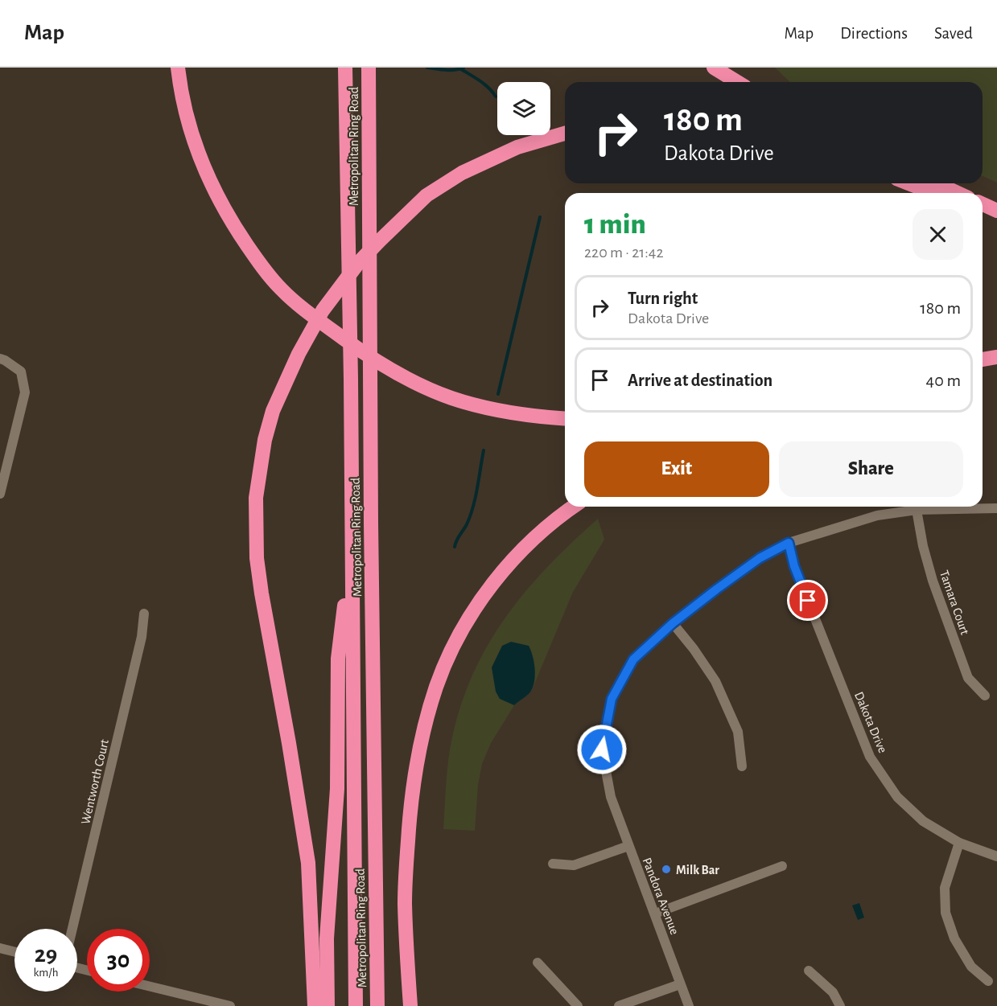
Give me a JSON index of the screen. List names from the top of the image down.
{
  "streets": {
    "highway": ["Metropolitan Ring Road"],
    "street": [
      "Tamara Court",
      "Dakota Drive",
      "Wentworth Court",
      "Pandora Avenue"
    ]
  },
  "crossings": [
    ["Tamara Court", "Pandora Avenue"],
    ["Dakota Drive", "Pandora Avenue"]
  ],
  "places": ["Milk Bar"],
  "page": {
    "header": "Map",
    "nav": ["Map", "Directions", "Saved"],
    "turn": ["180 m", "Dakota Drive"],
    "heading": ["1 min", "220 m · 21:42"],
    "list": [
      {
        "name": "Turn right",
        "note": "Dakota Drive",
        "value": "180 m"
      },
      {
        "name": "Arrive at destination",
        "value": "40 m"
      }
    ],
    "buttons": ["Exit", "Share"],
    "speed": "29 km/h",
    "limit": "30"
  }
}
